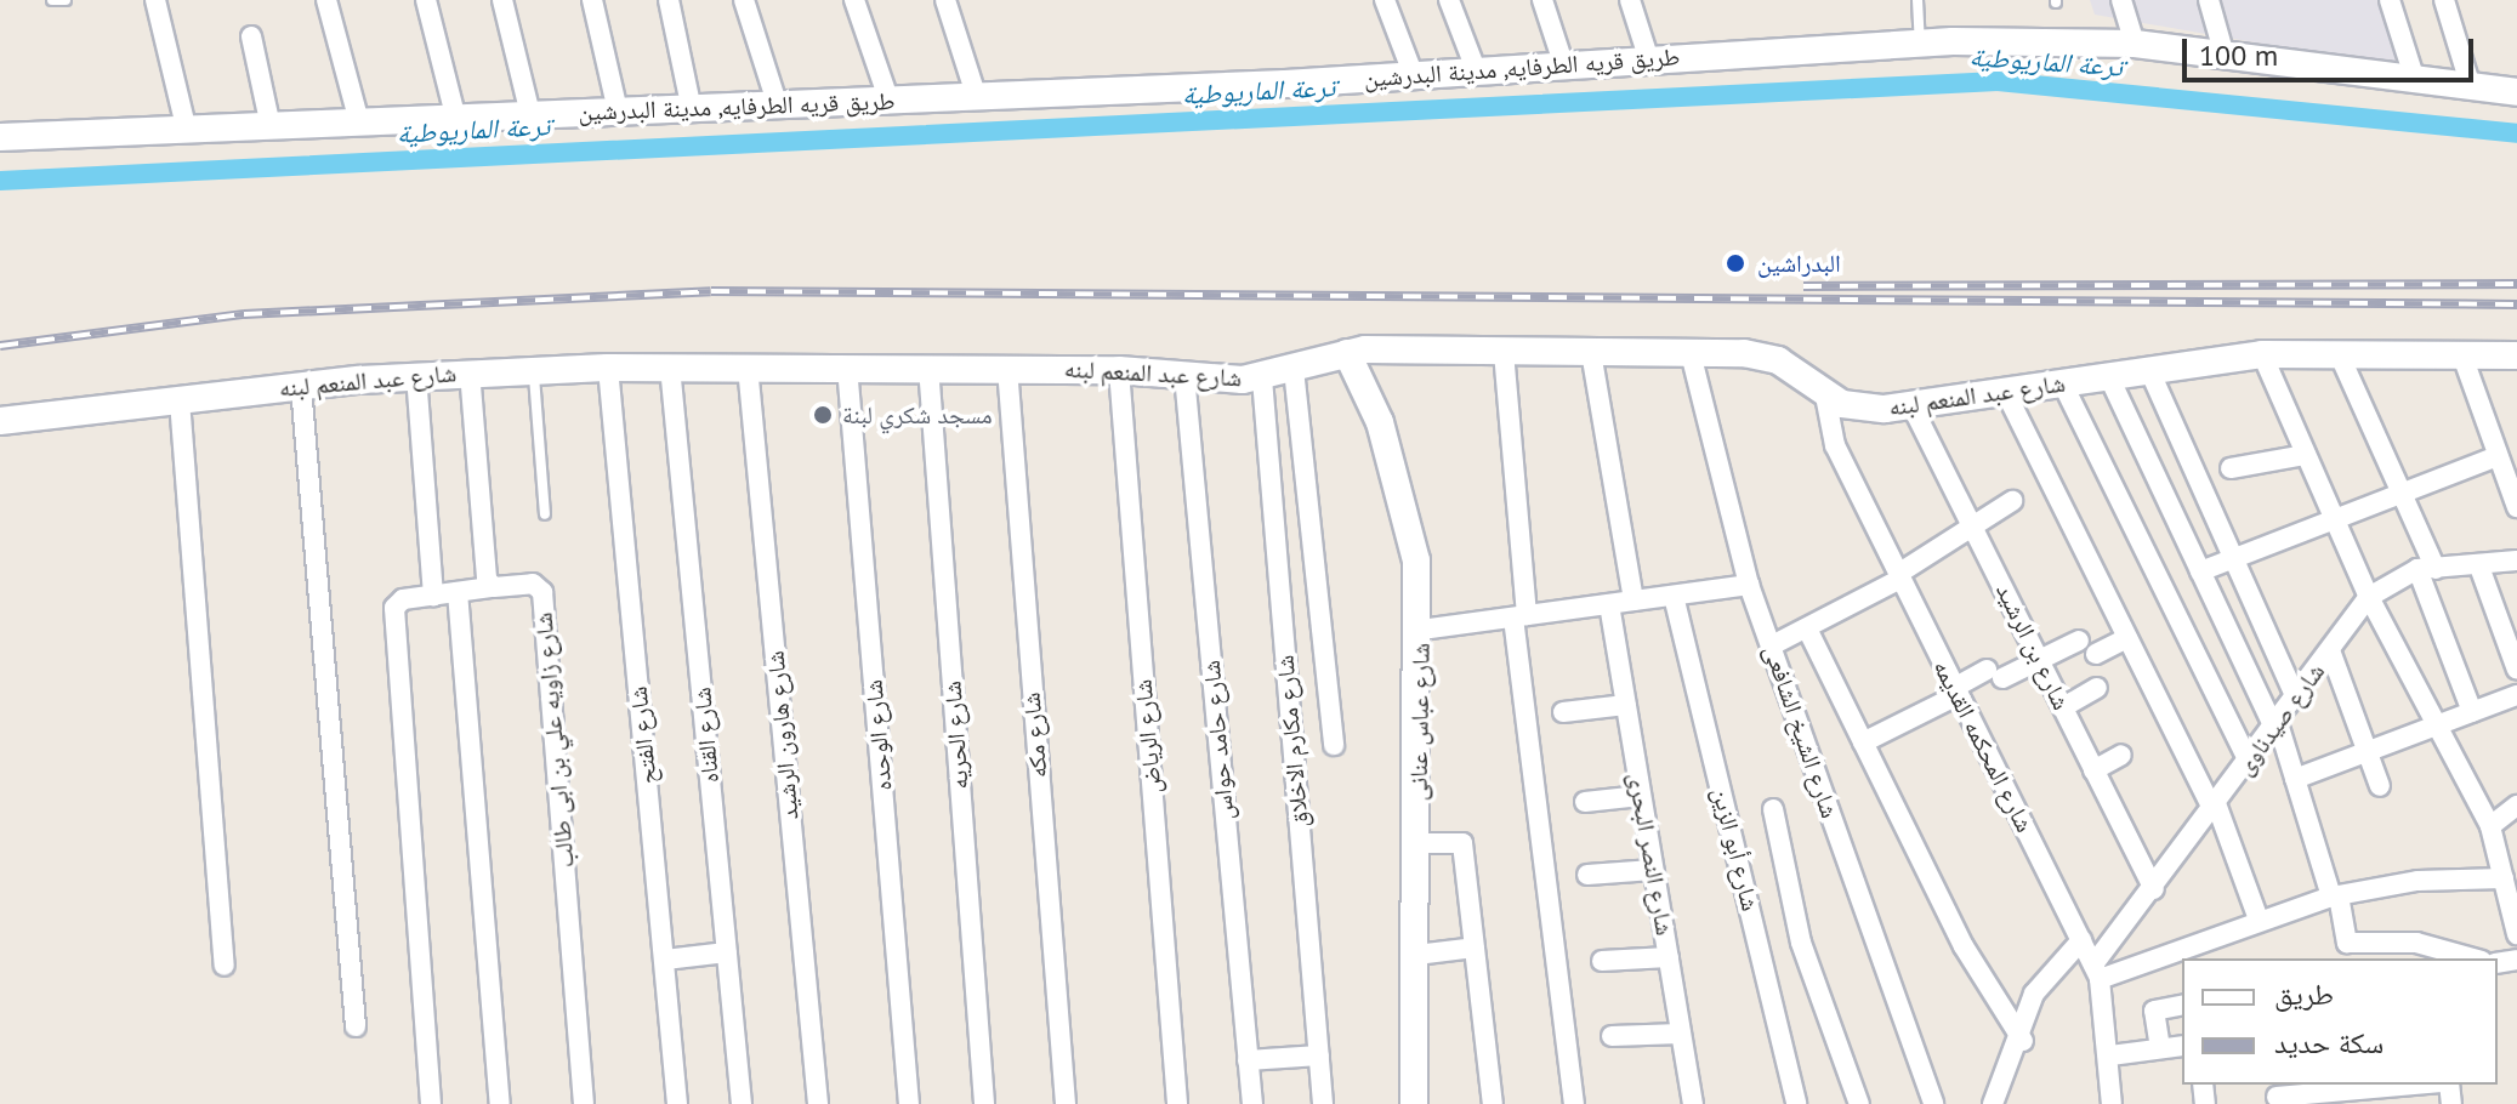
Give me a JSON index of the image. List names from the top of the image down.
{
  "streets": {
    "main road": ["طريق قريه الطرفايه, مدينة البدرشين", "شارع عبد المنعم لبنه", "شارع عباس عنانى"],
    "street": [
      "شارع بن الرشيد",
      "شارع صيدناوى",
      "شارع الشيخ الشافعى",
      "شارع الفتح",
      "شارع القناه",
      "شارع هارون الرشيد",
      "شارع الوحده",
      "شارع الحريه",
      "شارع مكه",
      "شارع الرياض",
      "شارع زاويه علي بن ابى طالب",
      "شارع حامد حواس",
      "شارع مكارم الاخلاق",
      "شارع المحكمه القديمه",
      "شارع أبو الزين",
      "شارع النصر البحرى"
    ]
  },
  "crossings": [
    ["شارع عبد المنعم لبنه", "شارع بن الرشيد"],
    ["شارع عبد المنعم لبنه", "شارع عباس عنانى"],
    ["شارع عبد المنعم لبنه", "شارع الشيخ الشافعى"],
    ["شارع عبد المنعم لبنه", "شارع الفتح"],
    ["شارع عبد المنعم لبنه", "شارع القناه"],
    ["شارع عبد المنعم لبنه", "شارع هارون الرشيد"],
    ["شارع عبد المنعم لبنه", "شارع الوحده"],
    ["شارع عبد المنعم لبنه", "شارع الحريه"],
    ["شارع عبد المنعم لبنه", "شارع مكه"],
    ["شارع عبد المنعم لبنه", "شارع الرياض"],
    ["شارع عبد المنعم لبنه", "شارع حامد حواس"],
    ["شارع عبد المنعم لبنه", "شارع مكارم الاخلاق"],
    ["شارع عبد المنعم لبنه", "شارع المحكمه القديمه"],
    ["شارع بن الرشيد", "شارع صيدناوى"],
    ["شارع صيدناوى", "شارع المحكمه القديمه"]
  ],
  "water": ["ترعة الماريوطية"],
  "places": ["البدراشين", "مسجد شكري لبنة"],
  "legend": ["طريق", "سكة حديد"],
  "scale_bar": "100 m"
}
